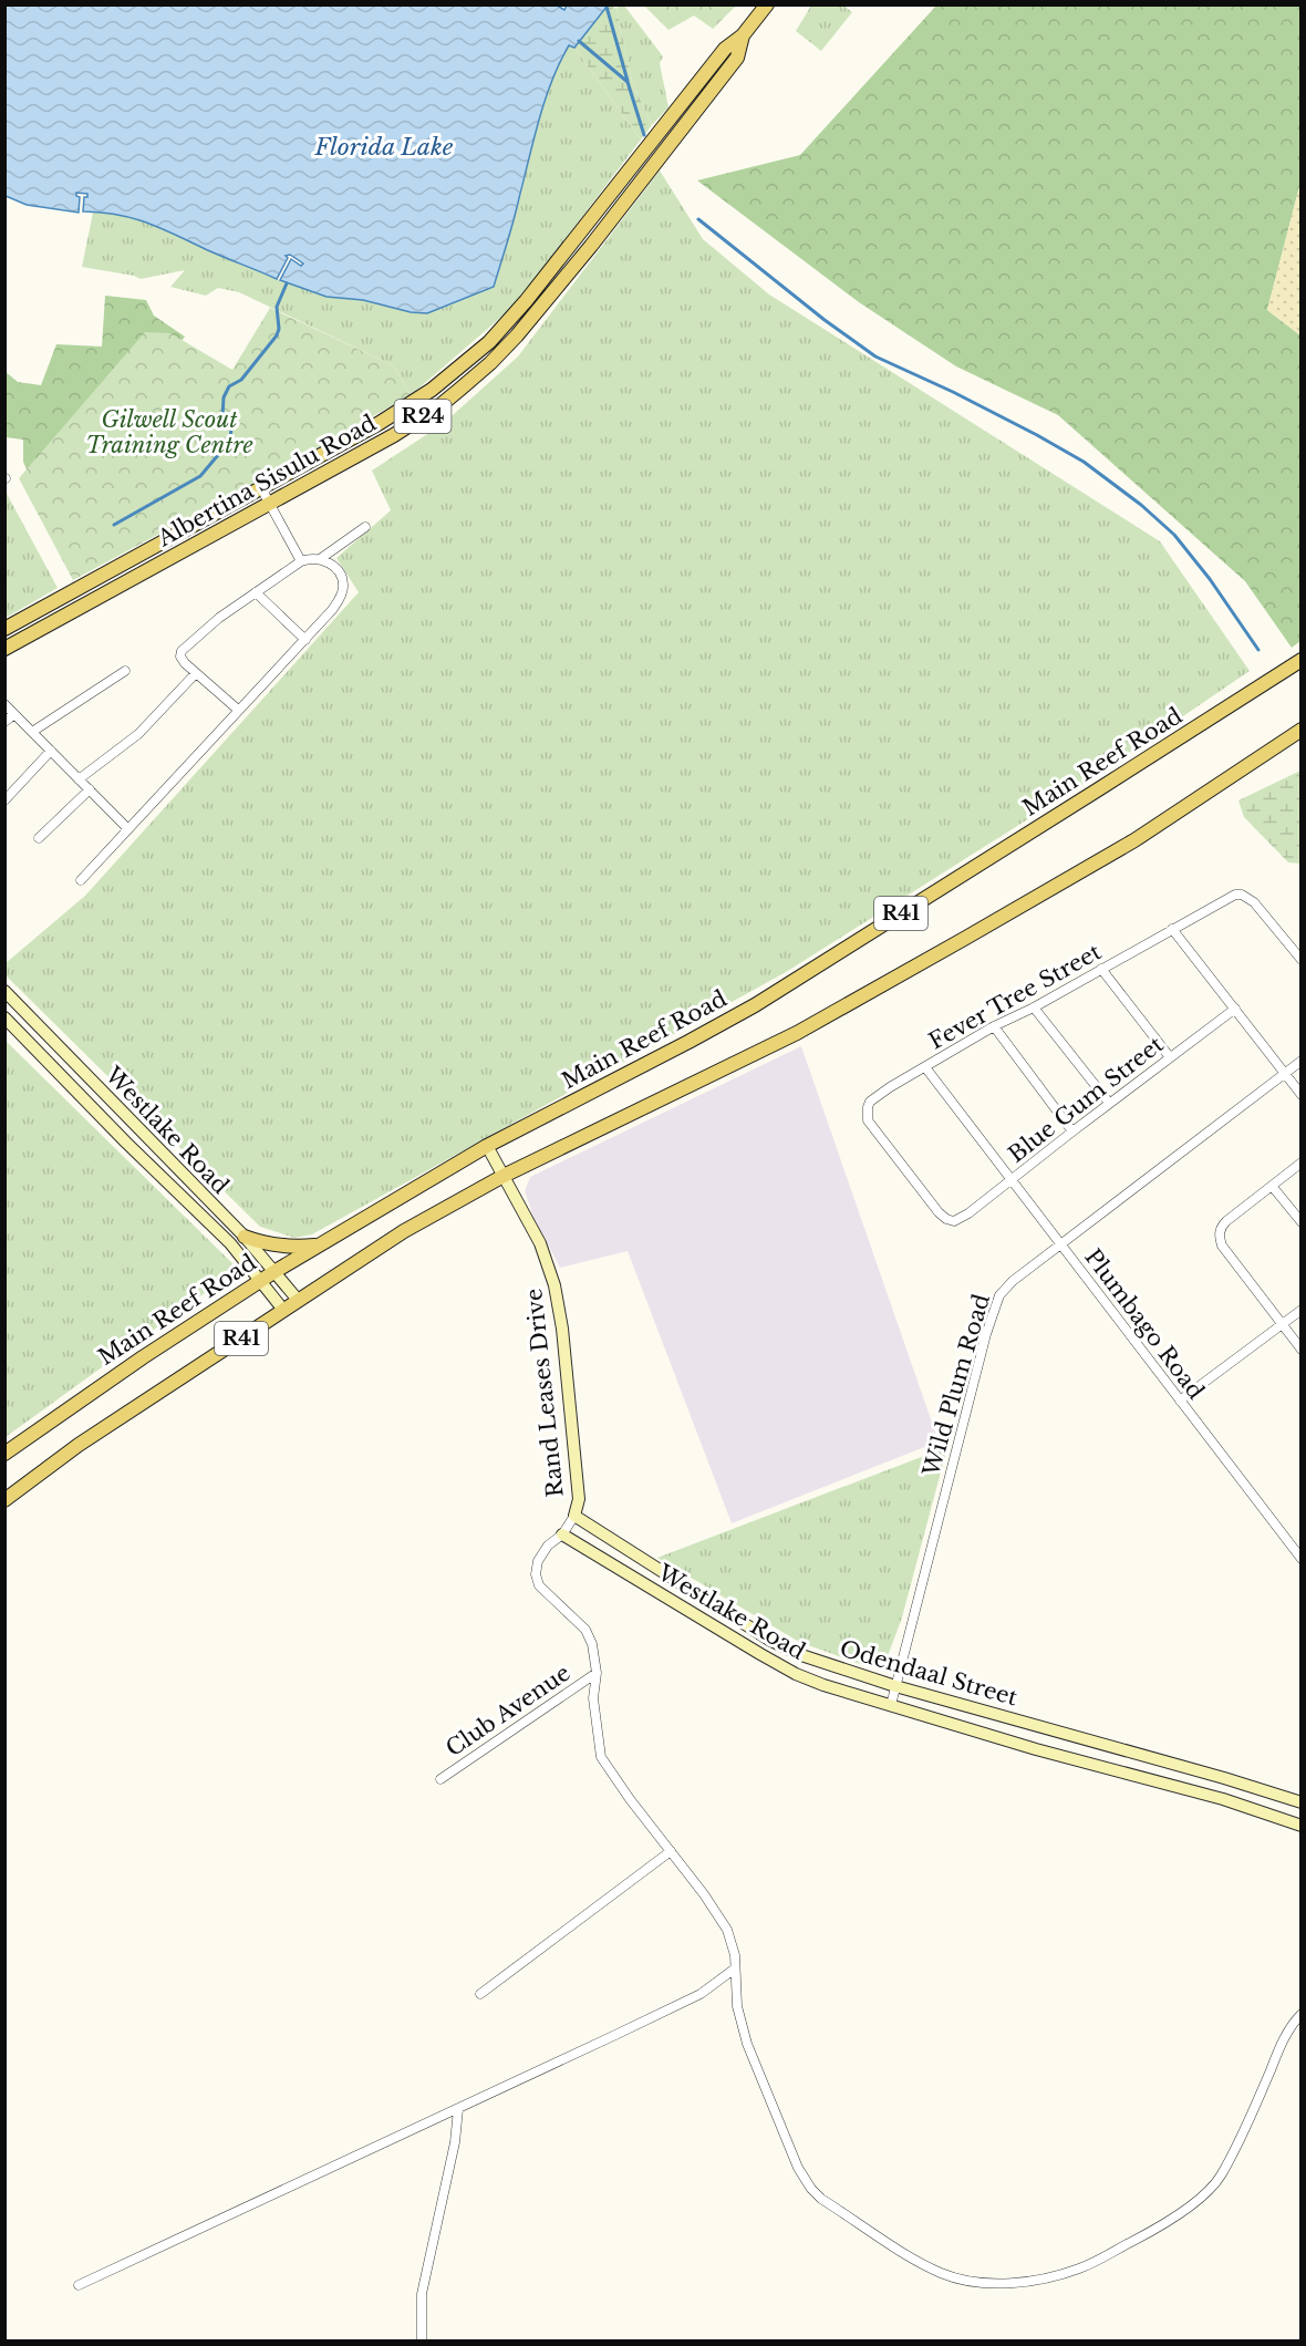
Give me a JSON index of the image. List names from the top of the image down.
{
  "streets": {
    "main road": [
      "R24",
      "Albertina Sisulu Road",
      "Main Reef Road",
      "R41"
    ],
    "street": [
      "Fever Tree Street",
      "Blue Gum Street",
      "Westlake Road",
      "Plumbago Road",
      "Wild Plum Road",
      "Rand Leases Drive",
      "Odendaal Street",
      "Club Avenue"
    ]
  },
  "crossings": [
    ["Main Reef Road", "Westlake Road"],
    ["Main Reef Road", "Rand Leases Drive"],
    ["R41", "Westlake Road"],
    ["R41", "Rand Leases Drive"],
    ["Fever Tree Street", "Blue Gum Street"],
    ["Fever Tree Street", "Plumbago Road"],
    ["Blue Gum Street", "Plumbago Road"],
    ["Westlake Road", "Wild Plum Road"],
    ["Westlake Road", "Rand Leases Drive"],
    ["Westlake Road", "Odendaal Street"],
    ["Plumbago Road", "Wild Plum Road"],
    ["Wild Plum Road", "Odendaal Street"],
    ["Rand Leases Drive", "Odendaal Street"],
    ["Rand Leases Drive", "Club Avenue"]
  ],
  "water": ["Florida Lake"],
  "parks": ["Gilwell Scout Training Centre"]
}
